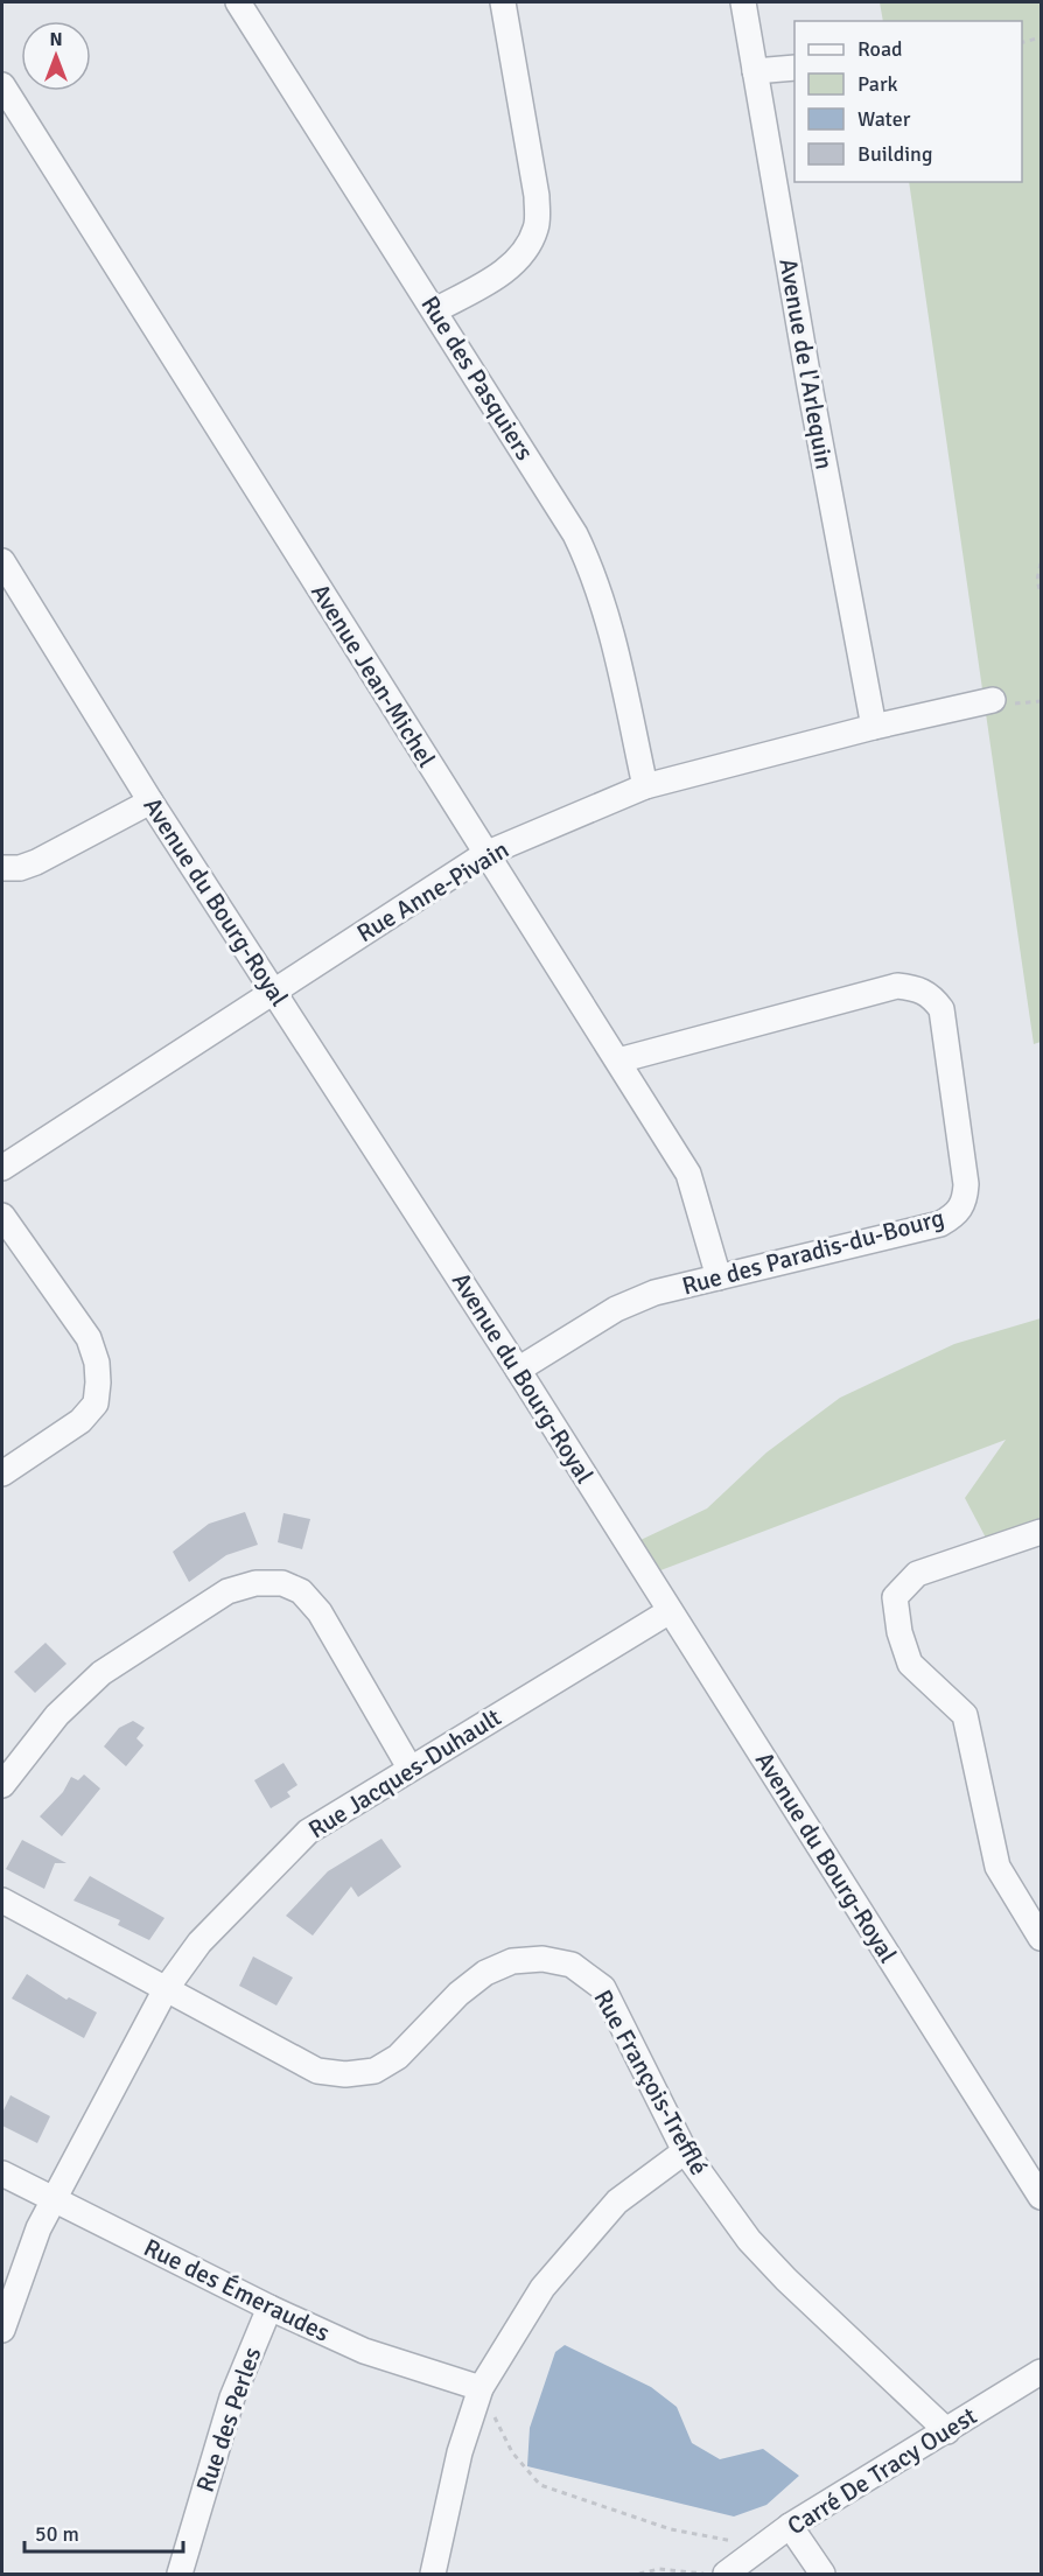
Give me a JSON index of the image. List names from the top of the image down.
{
  "streets": {
    "street": [
      "Avenue de l'Arlequin",
      "Rue des Pasquiers",
      "Avenue Jean-Michel",
      "Rue Anne-Pivain",
      "Avenue du Bourg-Royal",
      "Rue des Paradis-du-Bourg",
      "Rue Jacques-Duhault",
      "Rue François-Trefflé",
      "Rue des Émeraudes",
      "Rue des Perles",
      "Carré De Tracy Ouest"
    ]
  },
  "crossings": [
    ["Avenue de l'Arlequin", "Rue Anne-Pivain"],
    ["Rue des Pasquiers", "Rue Anne-Pivain"],
    ["Avenue Jean-Michel", "Rue Anne-Pivain"],
    ["Avenue Jean-Michel", "Rue des Paradis-du-Bourg"],
    ["Rue Anne-Pivain", "Avenue du Bourg-Royal"],
    ["Avenue du Bourg-Royal", "Rue des Paradis-du-Bourg"],
    ["Avenue du Bourg-Royal", "Rue Jacques-Duhault"],
    ["Rue Jacques-Duhault", "Rue François-Trefflé"],
    ["Rue Jacques-Duhault", "Rue des Émeraudes"],
    ["Rue François-Trefflé", "Carré De Tracy Ouest"],
    ["Rue des Émeraudes", "Rue des Perles"]
  ],
  "legend": [
    "Road",
    "Park",
    "Water",
    "Building"
  ],
  "scale_bar": "50 m",
  "north": "top"
}
